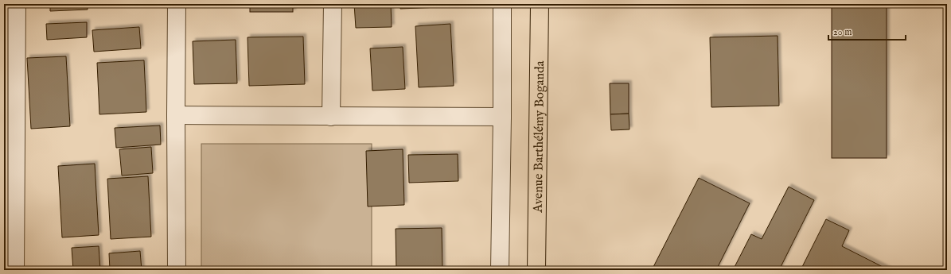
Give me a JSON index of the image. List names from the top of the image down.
{
  "streets": {
    "main road": ["Avenue Barthélémy Boganda"]
  },
  "scale_bar": "20 m"
}
